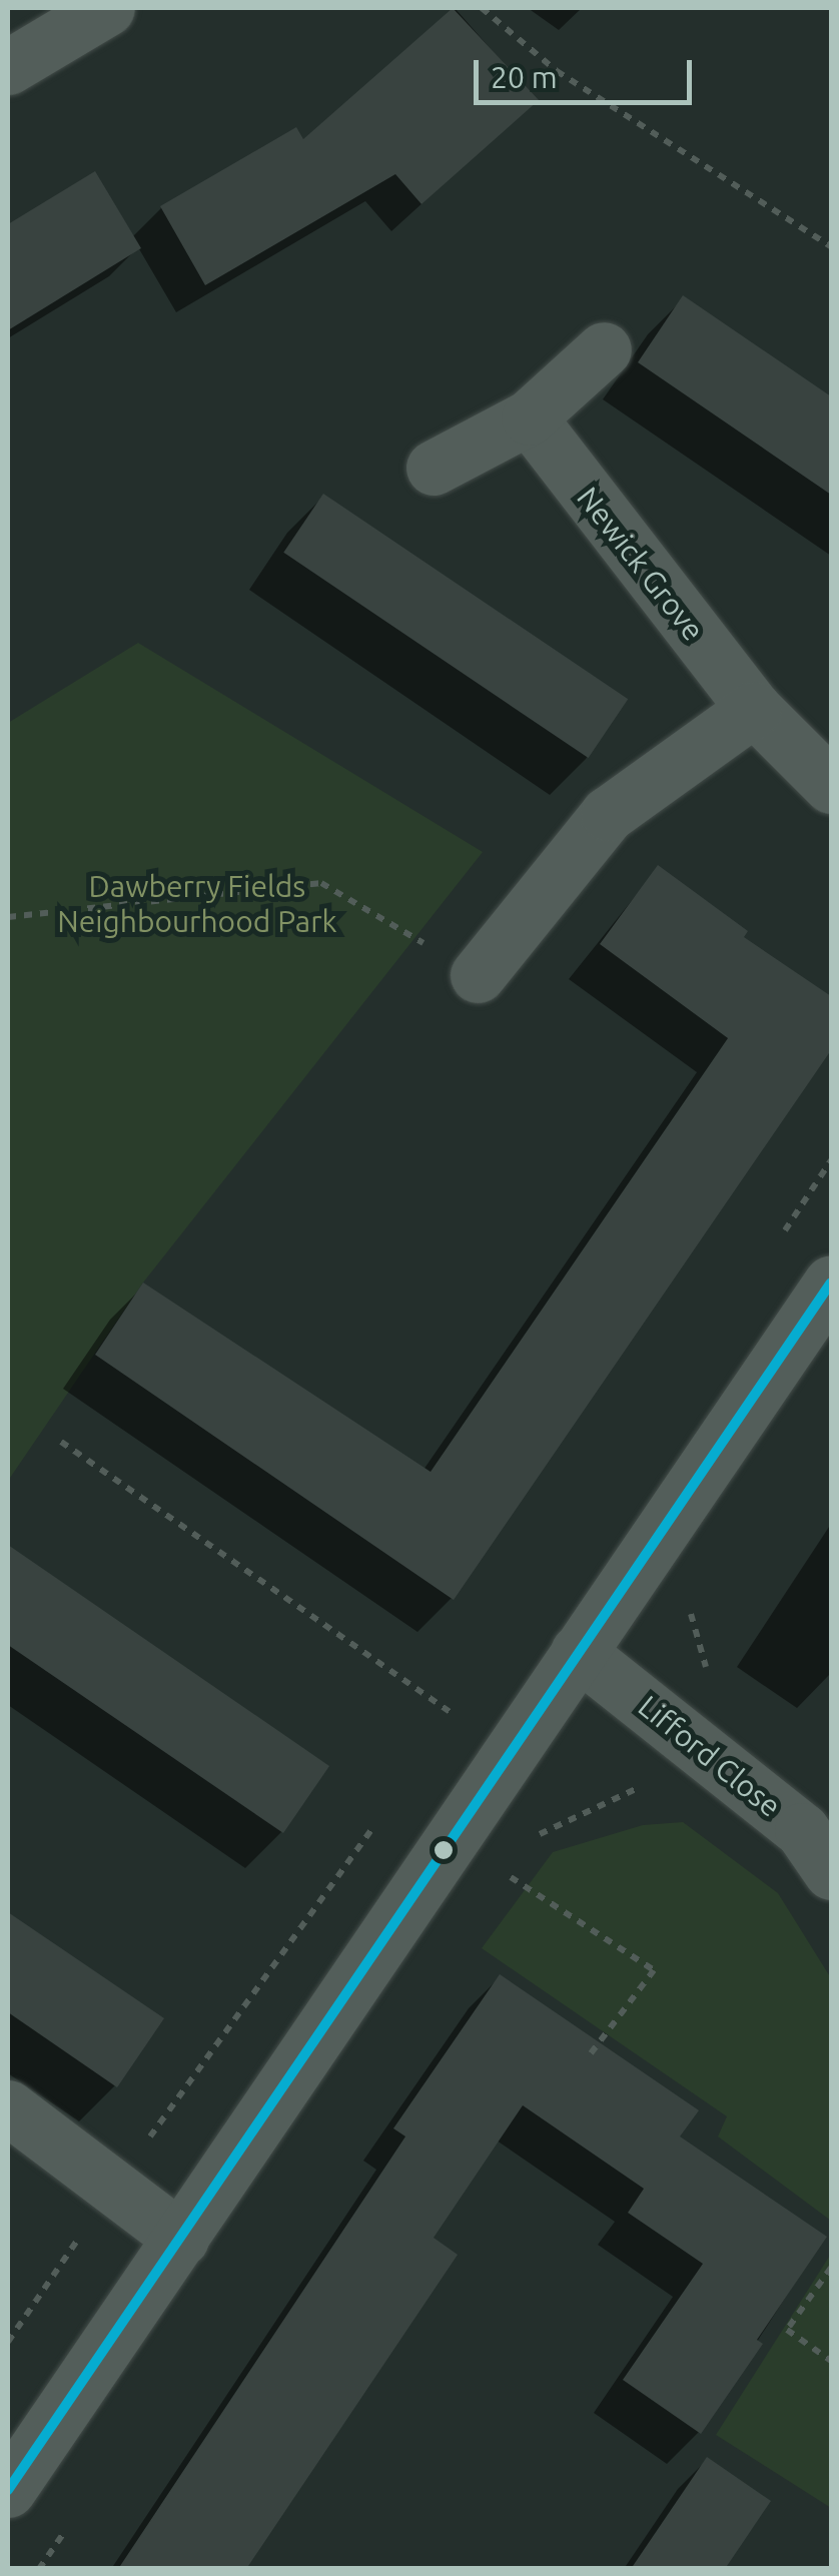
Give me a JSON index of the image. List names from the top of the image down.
{
  "streets": {
    "street": ["Newick Grove", "Lifford Close"]
  },
  "parks": ["Dawberry Fields Neighbourhood Park"],
  "scale_bar": "20 m"
}
